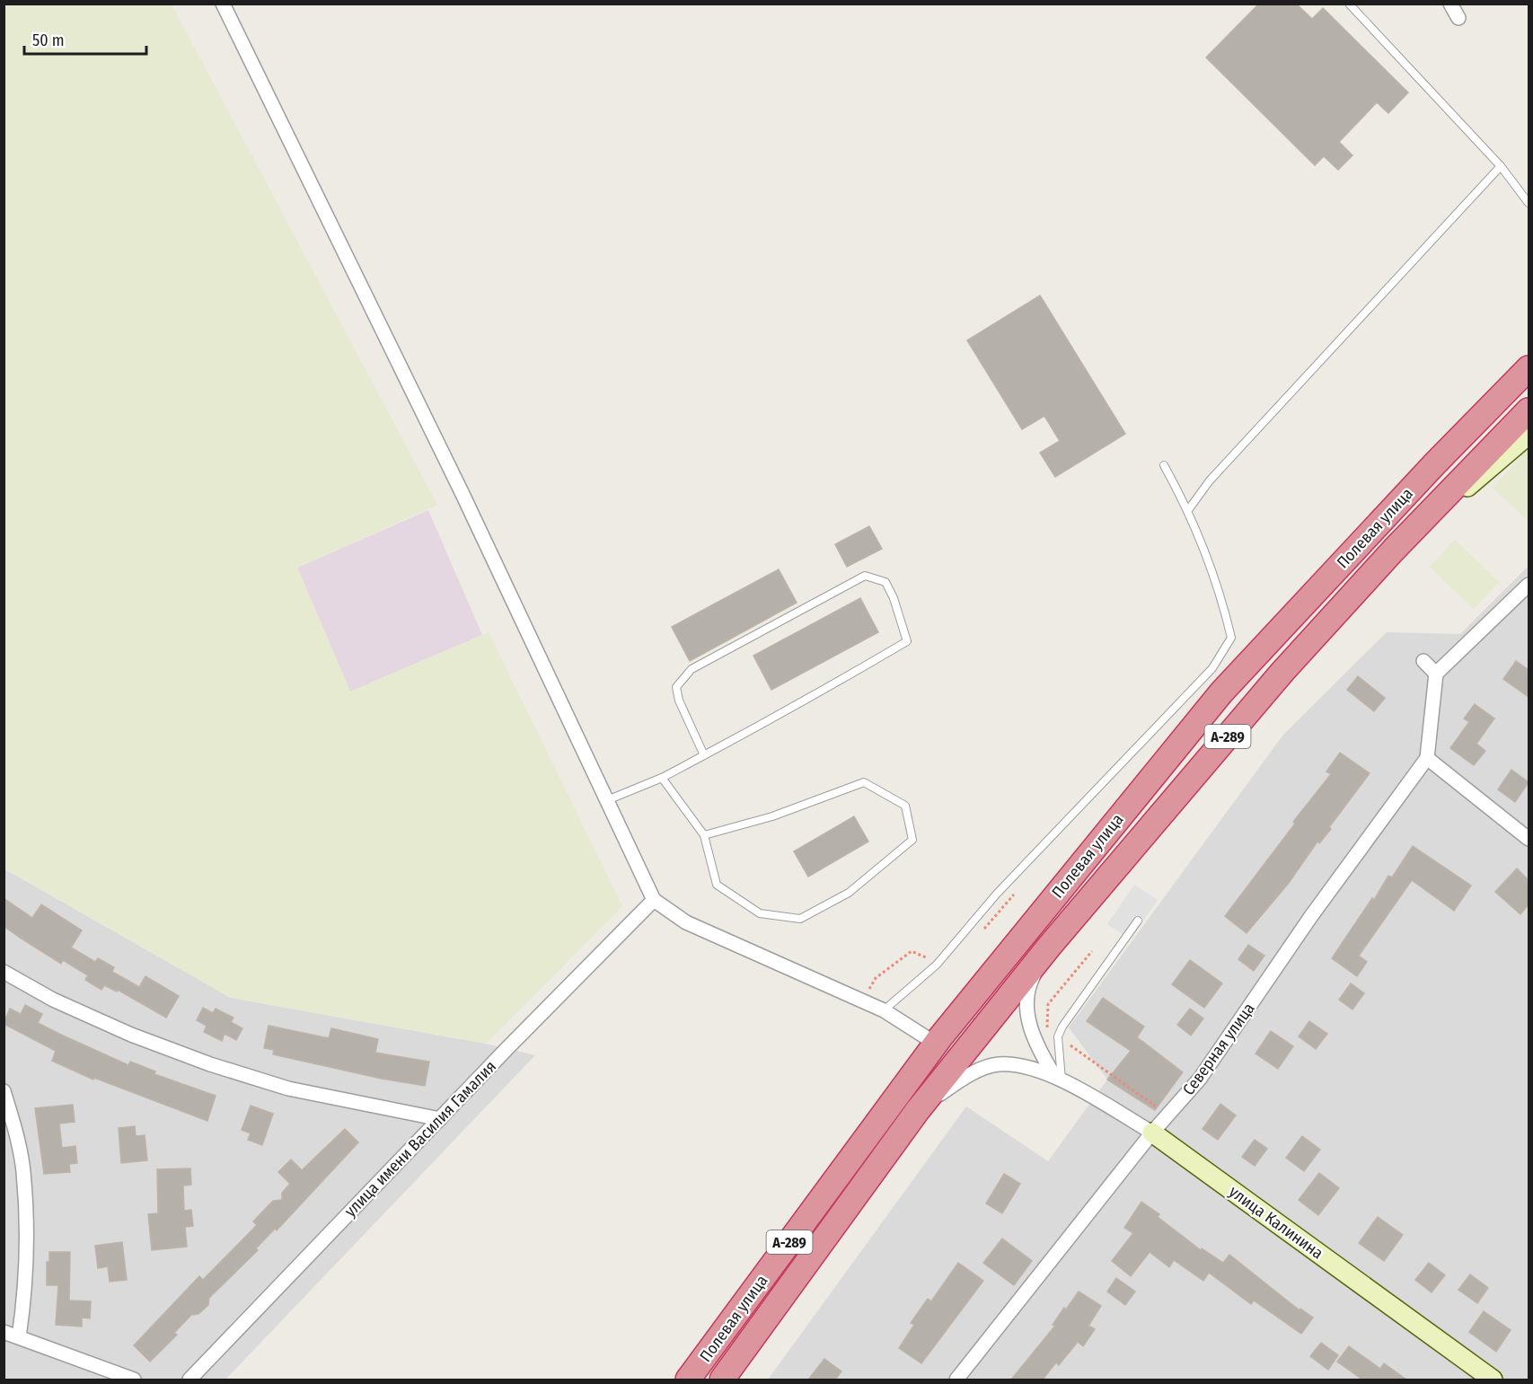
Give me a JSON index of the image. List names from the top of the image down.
{
  "streets": {
    "highway": ["Полевая улица", "А-289"],
    "street": ["Северная улица", "улица имени Василия Гамалия", "улица Калинина"]
  },
  "crossings": [
    ["Полевая улица", "А-289"],
    ["А-289", "улица Калинина"],
    ["Северная улица", "улица Калинина"]
  ],
  "scale_bar": "50 m"
}
